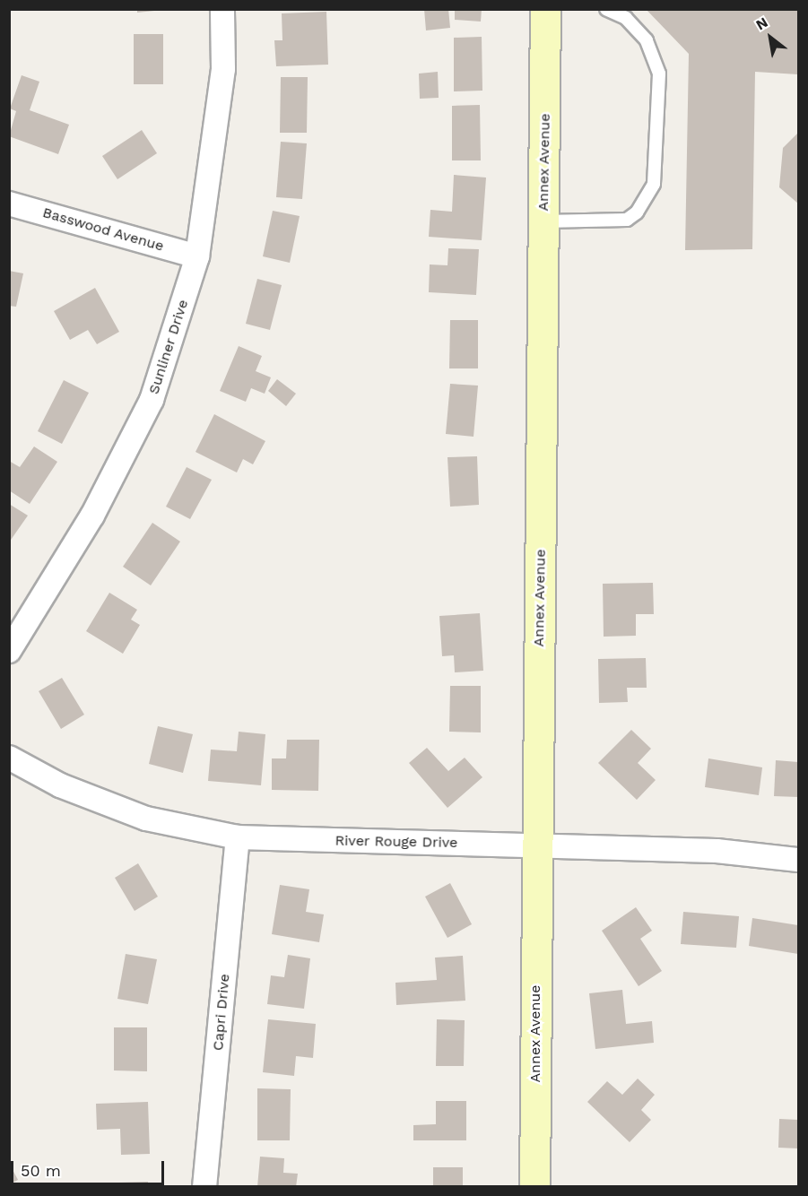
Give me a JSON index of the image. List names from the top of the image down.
{
  "streets": {
    "street": [
      "Annex Avenue",
      "Basswood Avenue",
      "Sunliner Drive",
      "River Rouge Drive",
      "Capri Drive"
    ]
  },
  "crossings": [
    ["Annex Avenue", "River Rouge Drive"],
    ["Basswood Avenue", "Sunliner Drive"],
    ["River Rouge Drive", "Capri Drive"]
  ],
  "scale_bar": "50 m",
  "north": "top left"
}
